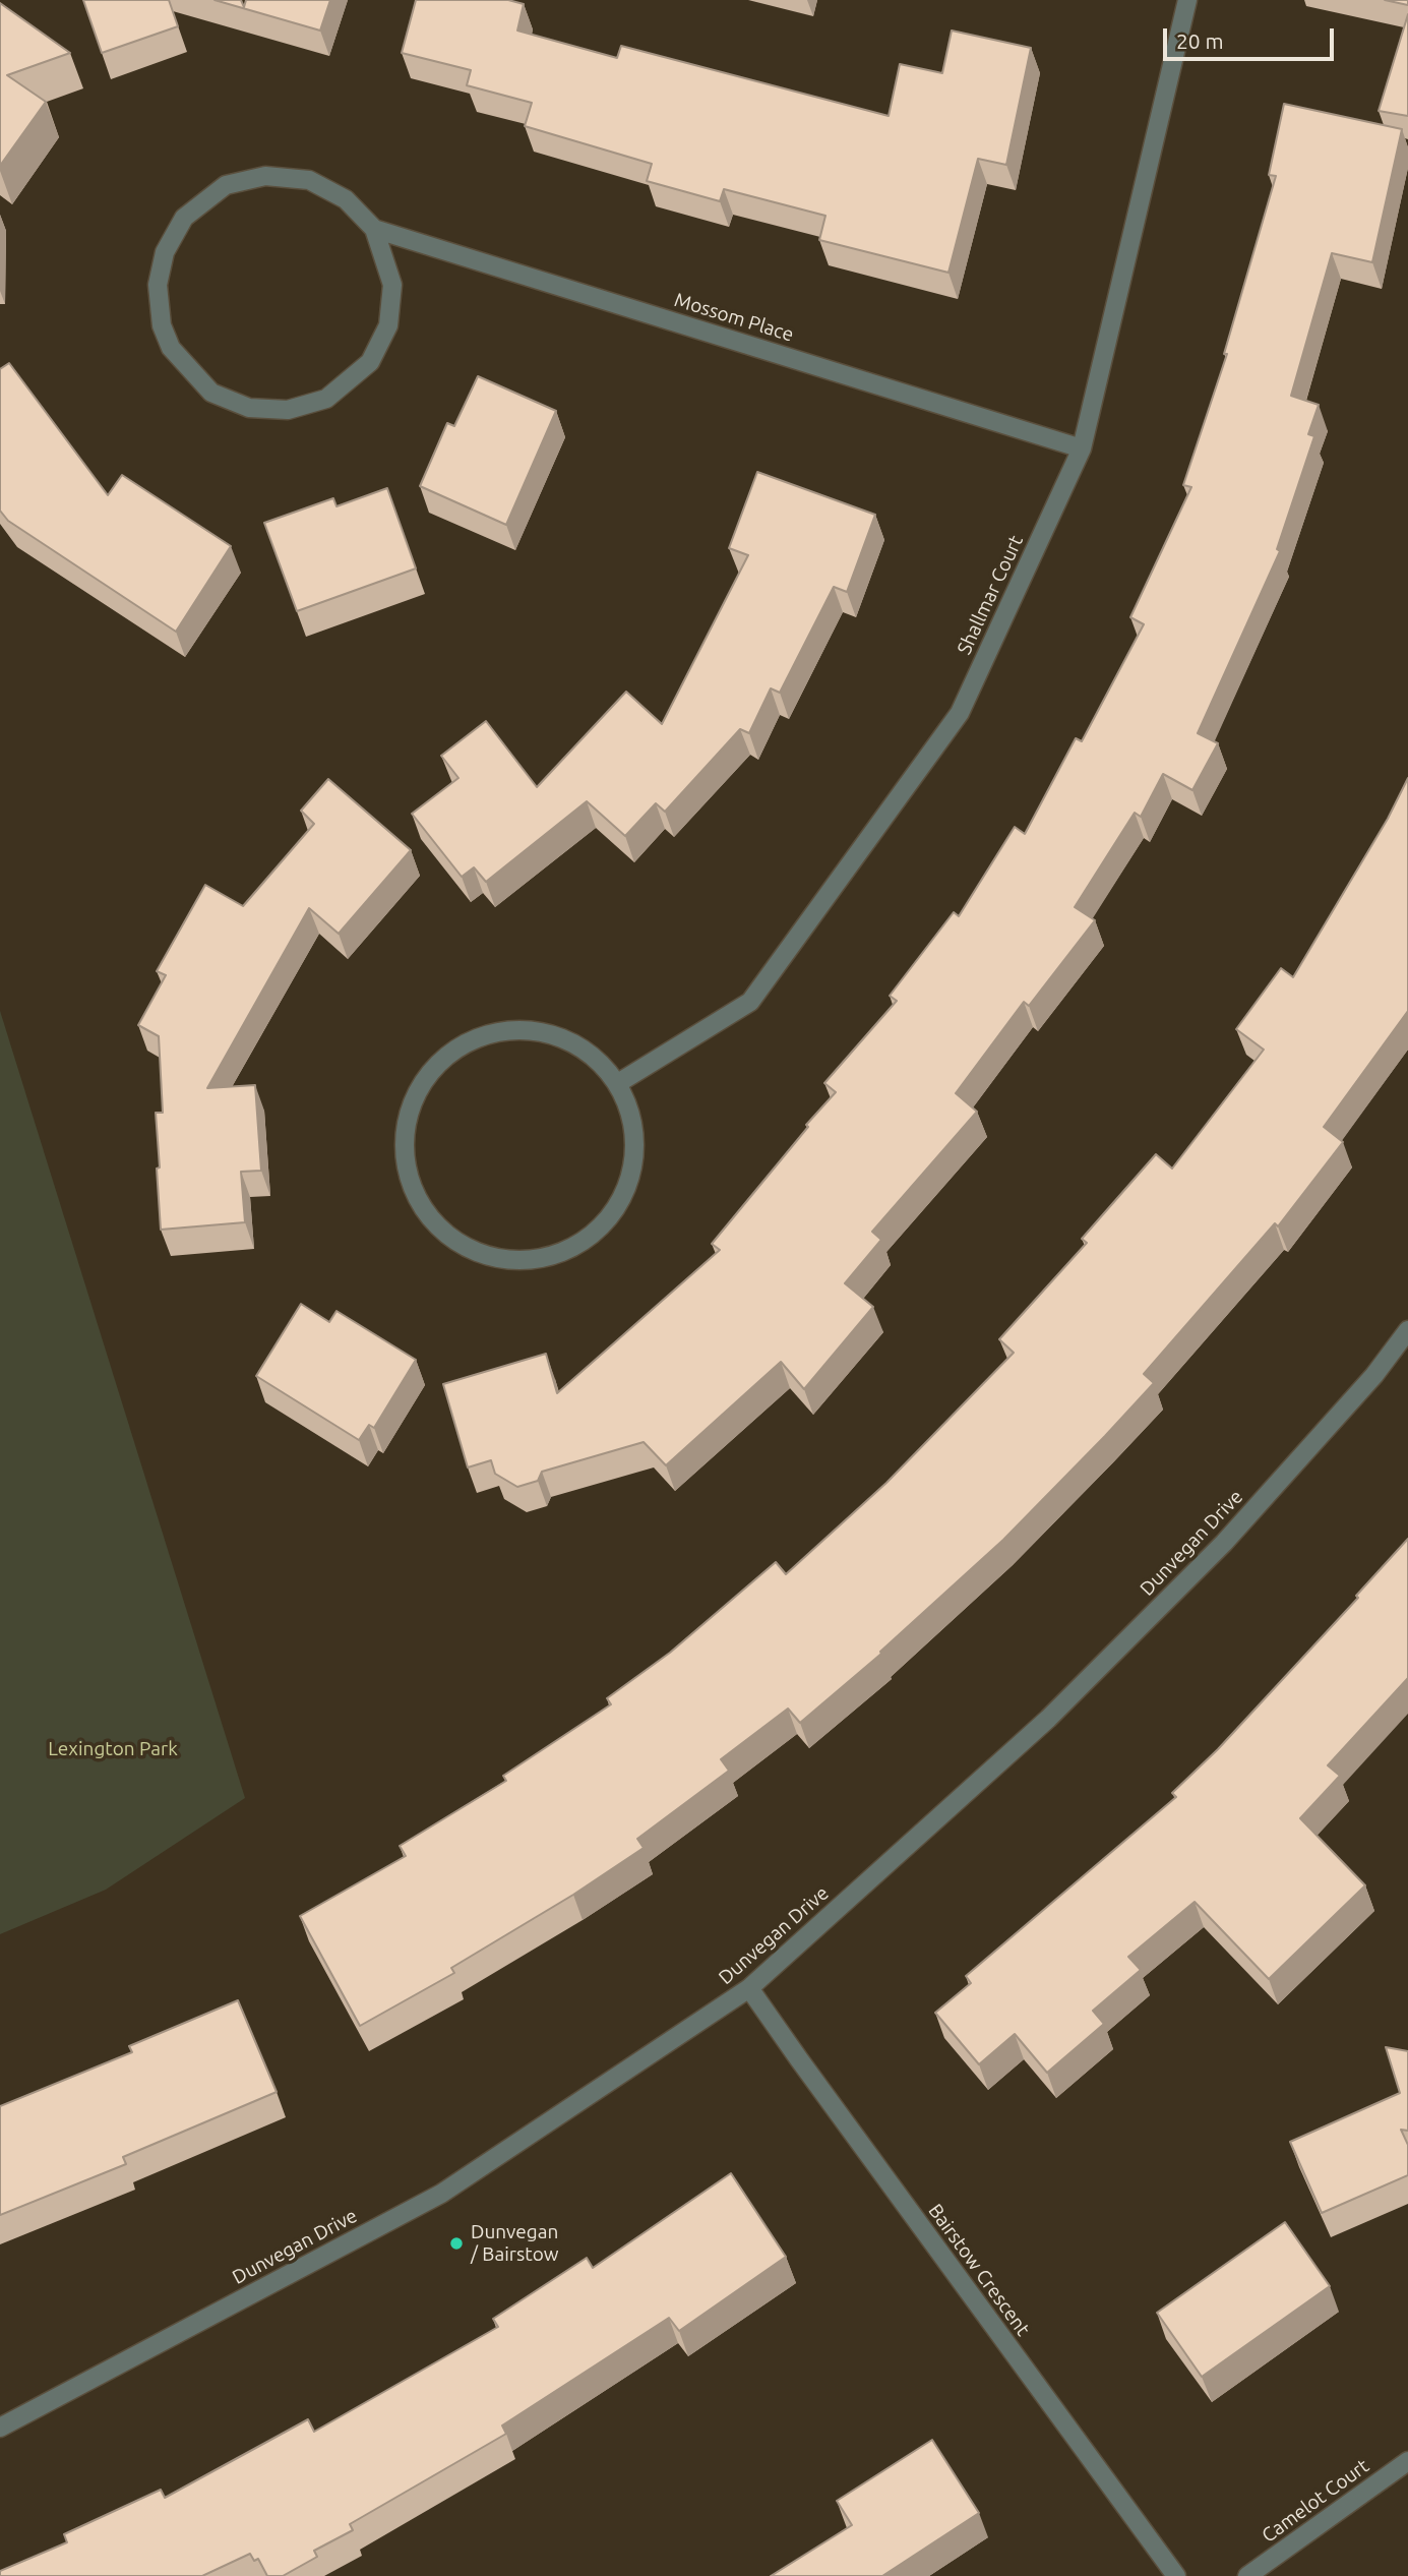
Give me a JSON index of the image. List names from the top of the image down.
{
  "streets": {
    "street": [
      "Mossom Place",
      "Shallmar Court",
      "Dunvegan Drive",
      "Bairstow Crescent",
      "Camelot Court"
    ]
  },
  "crossings": [
    ["Mossom Place", "Shallmar Court"],
    ["Dunvegan Drive", "Bairstow Crescent"]
  ],
  "parks": ["Lexington Park"],
  "places": ["Dunvegan / Bairstow"],
  "scale_bar": "20 m"
}
